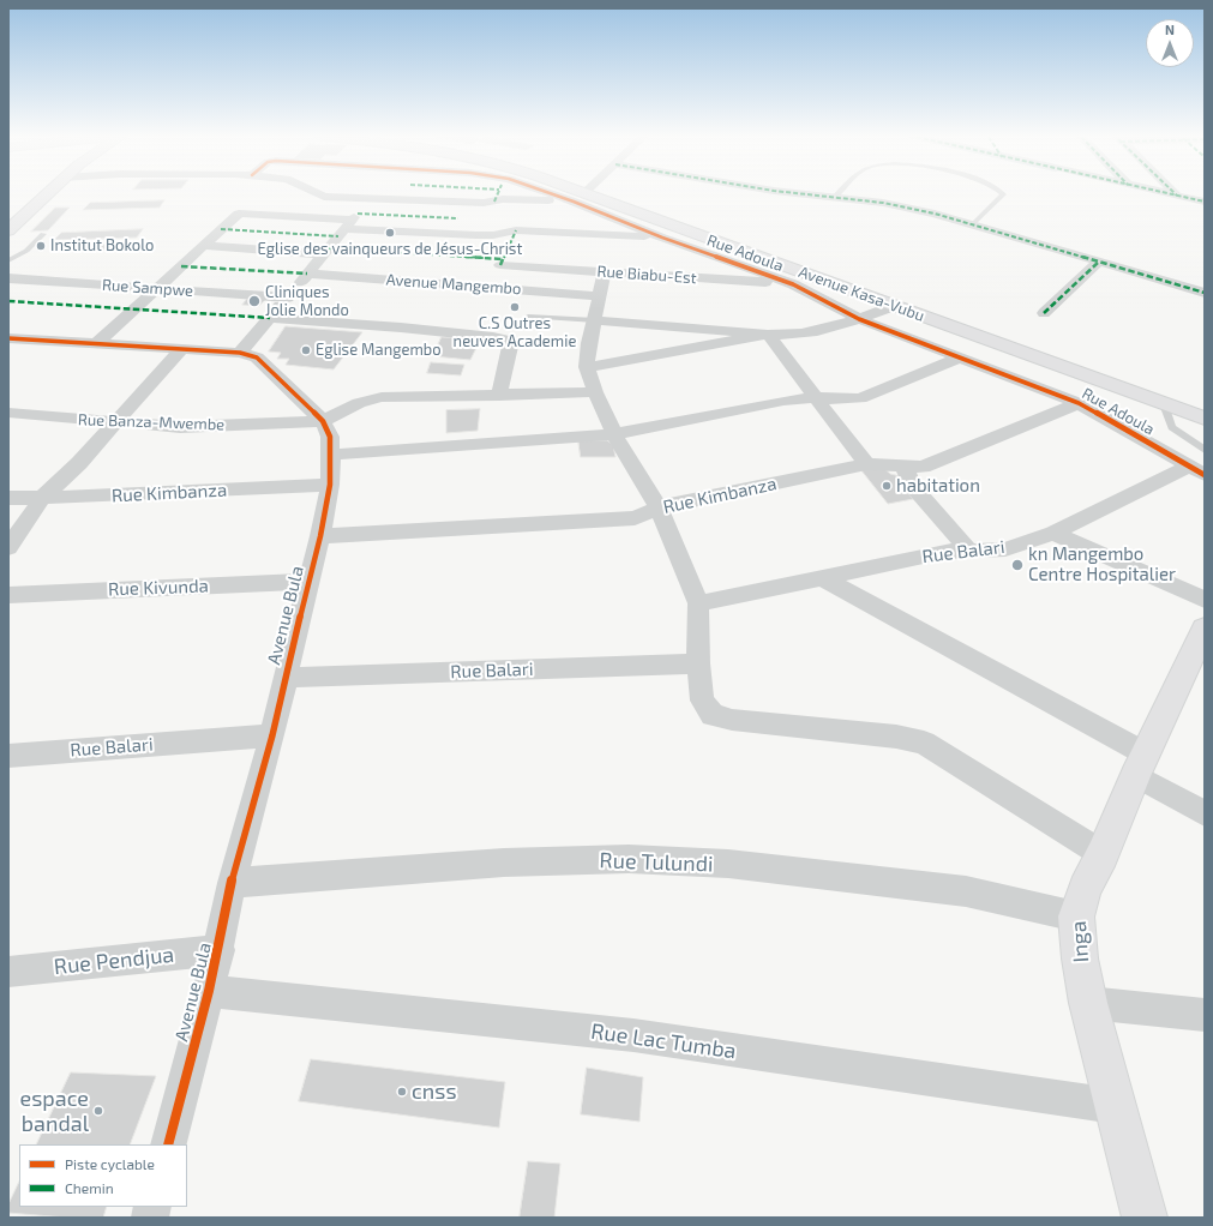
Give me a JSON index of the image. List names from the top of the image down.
{
  "streets": {
    "main road": ["Avenue Kasa-Vubu", "Inga"],
    "street": [
      "Rue Adoula",
      "Rue Biabu-Est",
      "Avenue Mangembo",
      "Rue Sampwe",
      "Rue Banza-Mwembe",
      "Rue Kimbanza",
      "Rue Balari",
      "Rue Kivunda",
      "Avenue Bula",
      "Rue Tulundi",
      "Rue Pendjua",
      "Rue Lac Tumba"
    ]
  },
  "crossings": [
    ["Rue Adoula", "Rue Biabu-Est"],
    ["Rue Adoula", "Avenue Kasa-Vubu"],
    ["Rue Adoula", "Rue Kimbanza"],
    ["Rue Adoula", "Rue Balari"],
    ["Rue Banza-Mwembe", "Avenue Bula"],
    ["Rue Kimbanza", "Avenue Bula"],
    ["Rue Balari", "Avenue Bula"],
    ["Rue Kivunda", "Avenue Bula"],
    ["Avenue Bula", "Rue Tulundi"],
    ["Avenue Bula", "Rue Pendjua"],
    ["Avenue Bula", "Rue Lac Tumba"],
    ["Rue Tulundi", "Inga"],
    ["Inga", "Rue Lac Tumba"]
  ],
  "places": [
    "Eglise des vainqueurs de Jésus-Christ",
    "Institut Bokolo",
    "Cliniques Jolie Mondo",
    "C.S Outres neuves Academie",
    "Eglise Mangembo",
    "habitation",
    "kn Mangembo Centre Hospitalier",
    "cnss",
    "espace bandal"
  ],
  "legend": ["Piste cyclable", "Chemin"],
  "north": "top"
}
